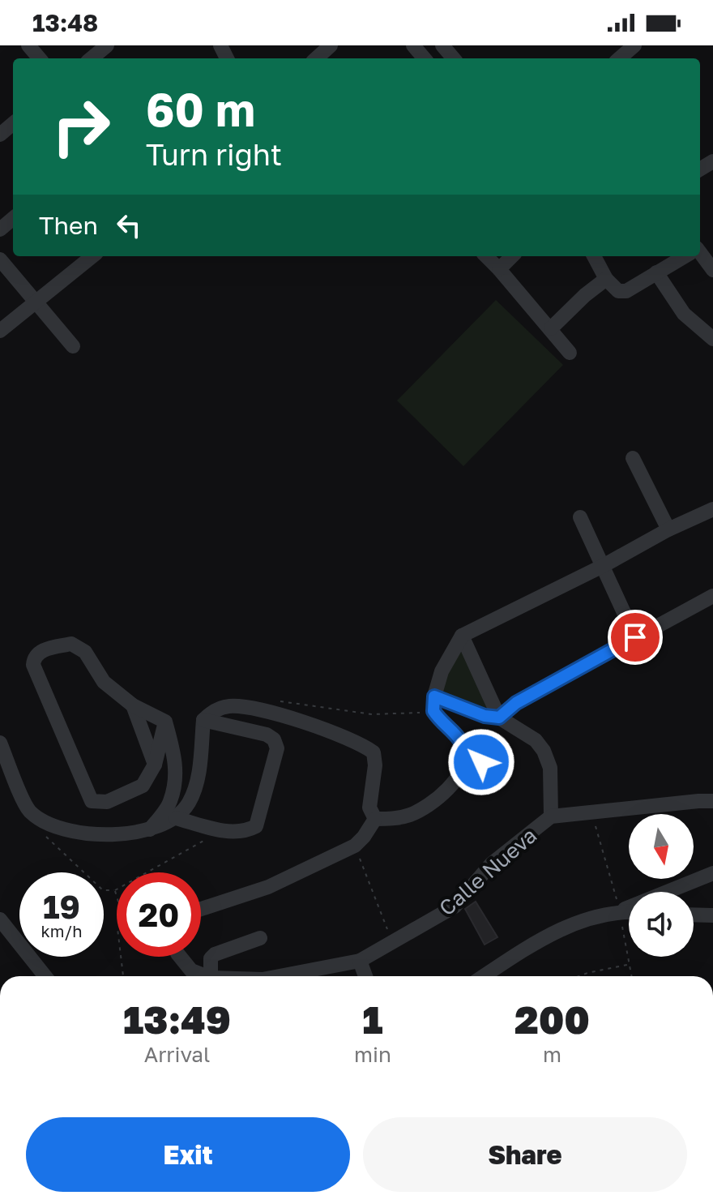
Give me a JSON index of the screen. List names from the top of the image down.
{
  "streets": {
    "street": ["Calle Nueva"]
  },
  "north": "bottom",
  "page": {
    "status": "13:48",
    "turn": ["60 m", "Turn right"],
    "then": "Then",
    "speed": "19 km/h",
    "limit": "20",
    "eta": [
      "13:49",
      "Arrival",
      "1",
      "min",
      "200",
      "m"
    ],
    "buttons": ["Exit", "Share"]
  }
}
